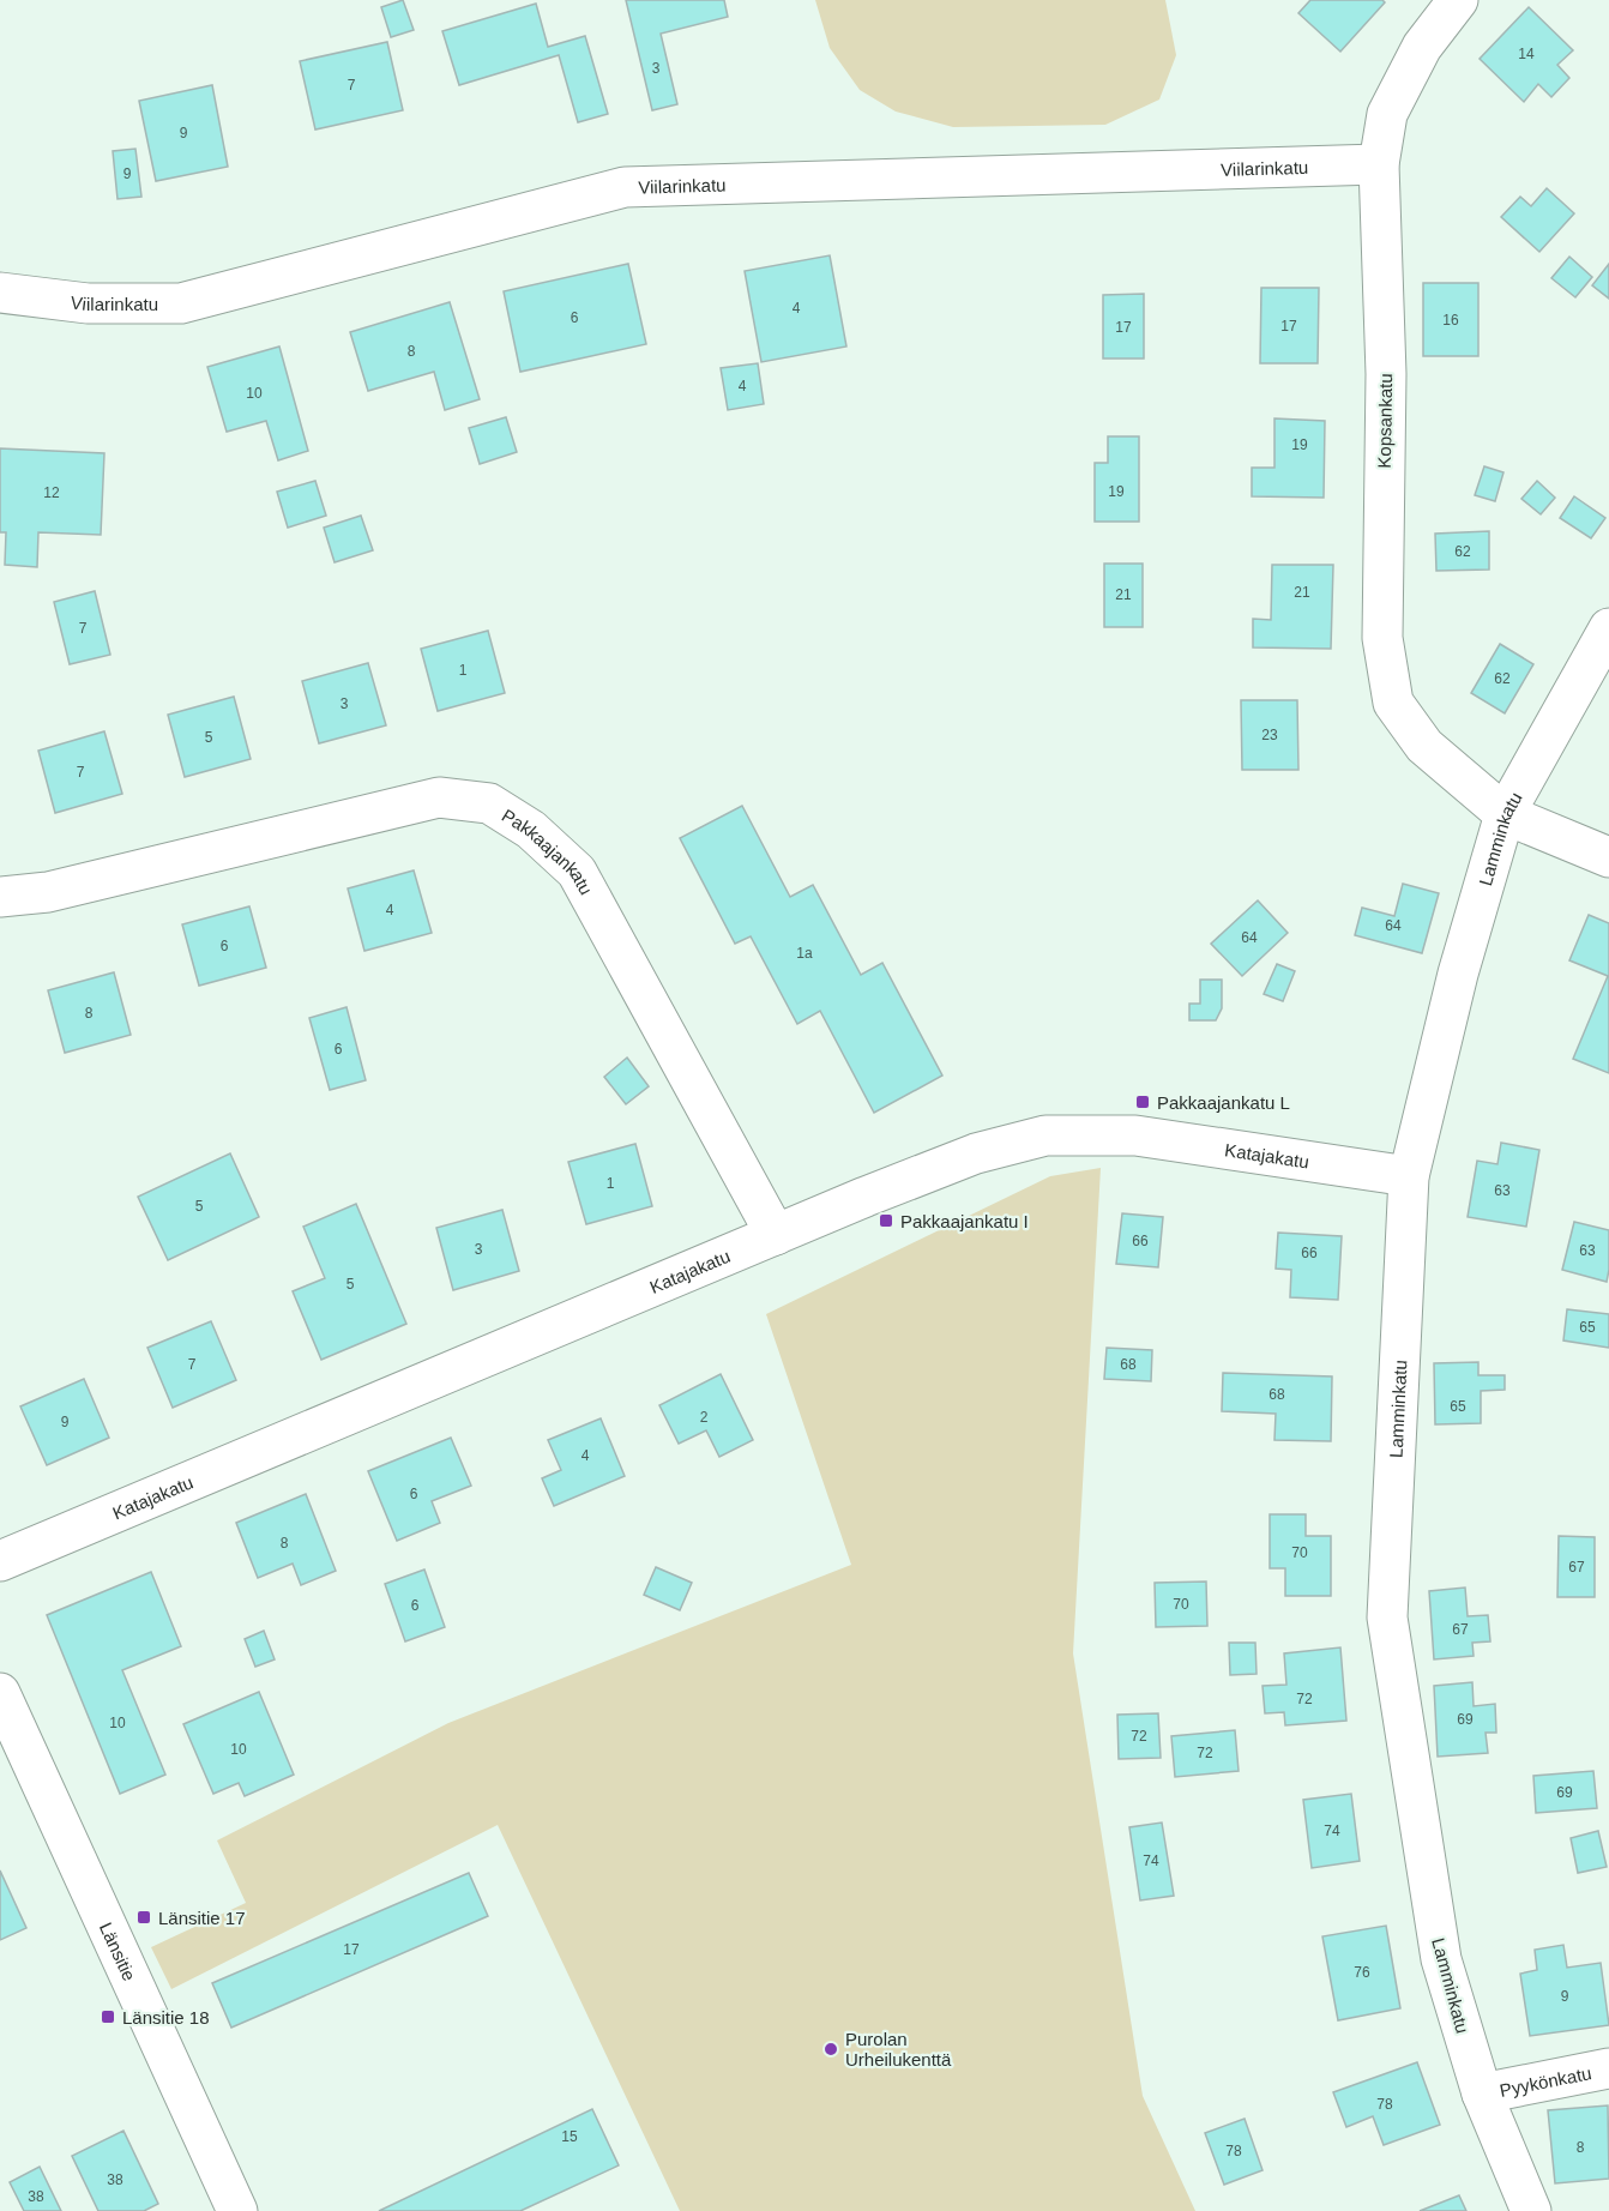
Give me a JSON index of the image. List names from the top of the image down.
{
  "streets": {
    "street": [
      "Viilarinkatu",
      "Kopsankatu",
      "Lamminkatu",
      "Pakkaajankatu",
      "Katajakatu",
      "Länsitie",
      "Pyykönkatu"
    ]
  },
  "crossings": [
    ["Viilarinkatu", "Kopsankatu"],
    ["Kopsankatu", "Lamminkatu"],
    ["Lamminkatu", "Katajakatu"],
    ["Lamminkatu", "Pyykönkatu"],
    ["Pakkaajankatu", "Katajakatu"]
  ],
  "places": {
    "transit": [
      "Pakkaajankatu L",
      "Pakkaajankatu I",
      "Länsitie 17",
      "Länsitie 18"
    ],
    "other": ["Purolan Urheilukenttä"]
  },
  "house_numbers": [
    "14",
    "3",
    "7",
    "9",
    "9",
    "4",
    "6",
    "16",
    "17",
    "17",
    "8",
    "4",
    "10",
    "19",
    "19",
    "12",
    "62",
    "21",
    "21",
    "7",
    "1",
    "62",
    "3",
    "23",
    "5",
    "7",
    "4",
    "64",
    "64",
    "6",
    "1a",
    "8",
    "6",
    "1",
    "63",
    "5",
    "66",
    "3",
    "63",
    "66",
    "5",
    "65",
    "7",
    "68",
    "68",
    "65",
    "2",
    "9",
    "4",
    "6",
    "8",
    "70",
    "67",
    "70",
    "6",
    "67",
    "72",
    "69",
    "10",
    "72",
    "10",
    "72",
    "69",
    "74",
    "74",
    "17",
    "76",
    "9",
    "78",
    "15",
    "8",
    "78",
    "38",
    "38"
  ]
}
